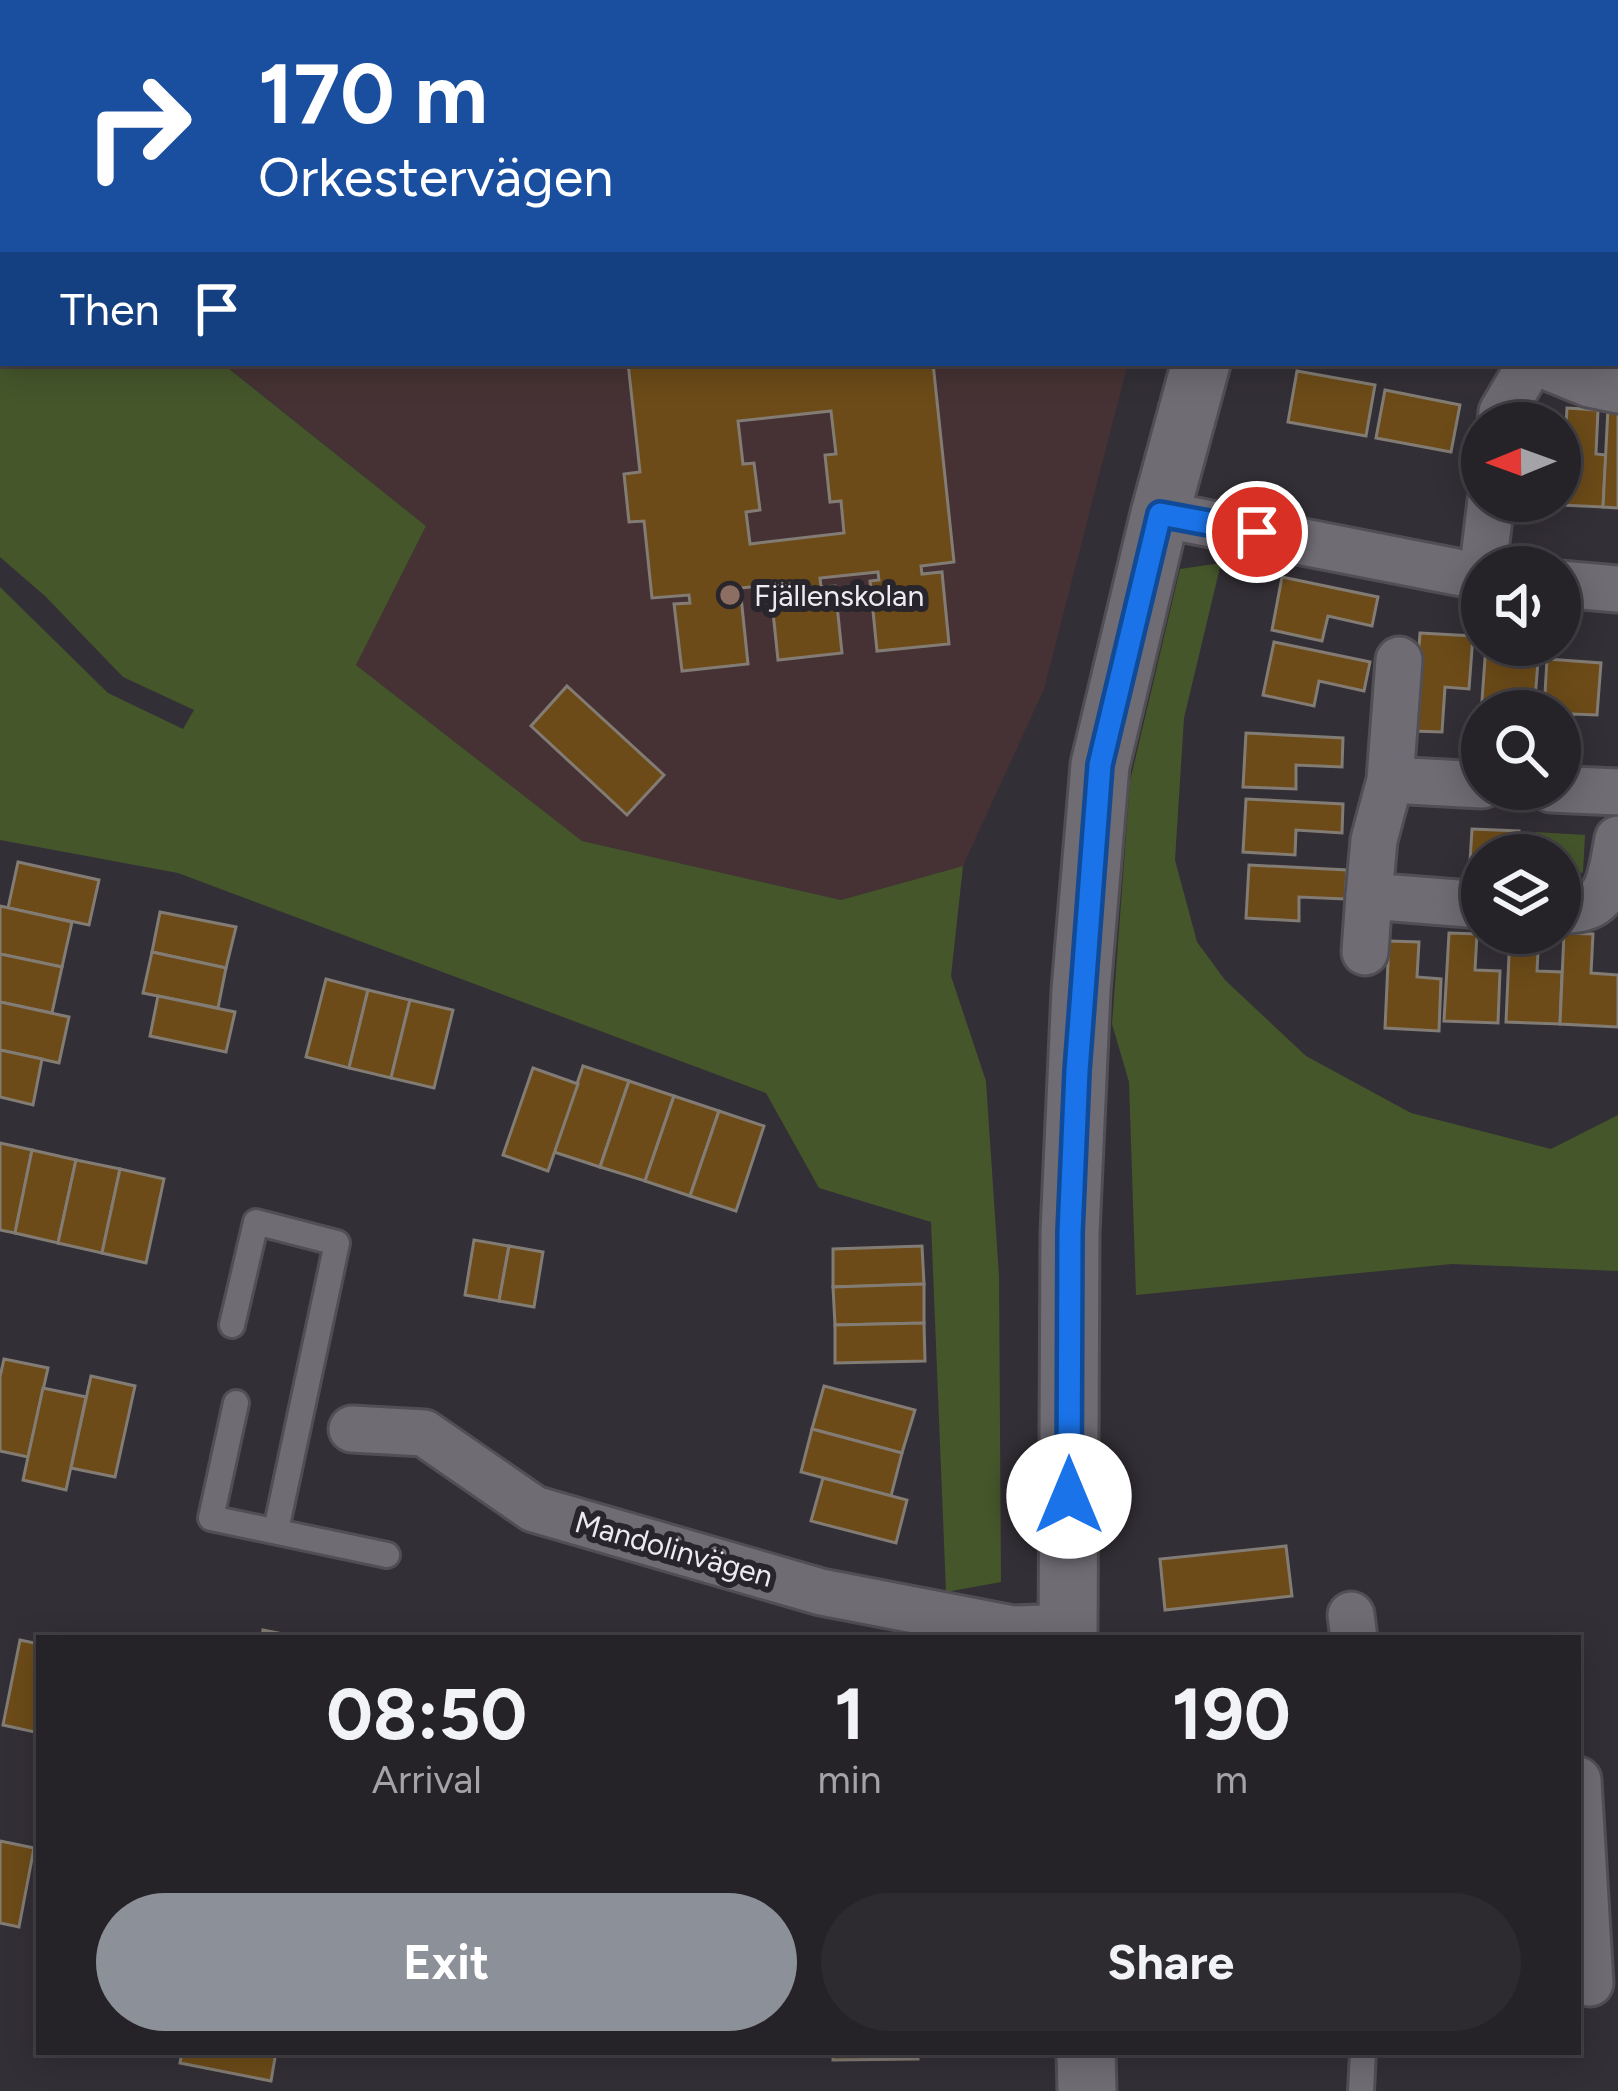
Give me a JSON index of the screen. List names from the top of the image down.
{
  "streets": {
    "street": ["Mandolinvägen"]
  },
  "places": ["Fjällenskolan"],
  "north": "left",
  "page": {
    "turn": ["170 m", "Orkestervägen"],
    "then": "Then",
    "eta": [
      "08:50",
      "Arrival",
      "1",
      "min",
      "190",
      "m"
    ],
    "buttons": ["Exit", "Share"]
  }
}
